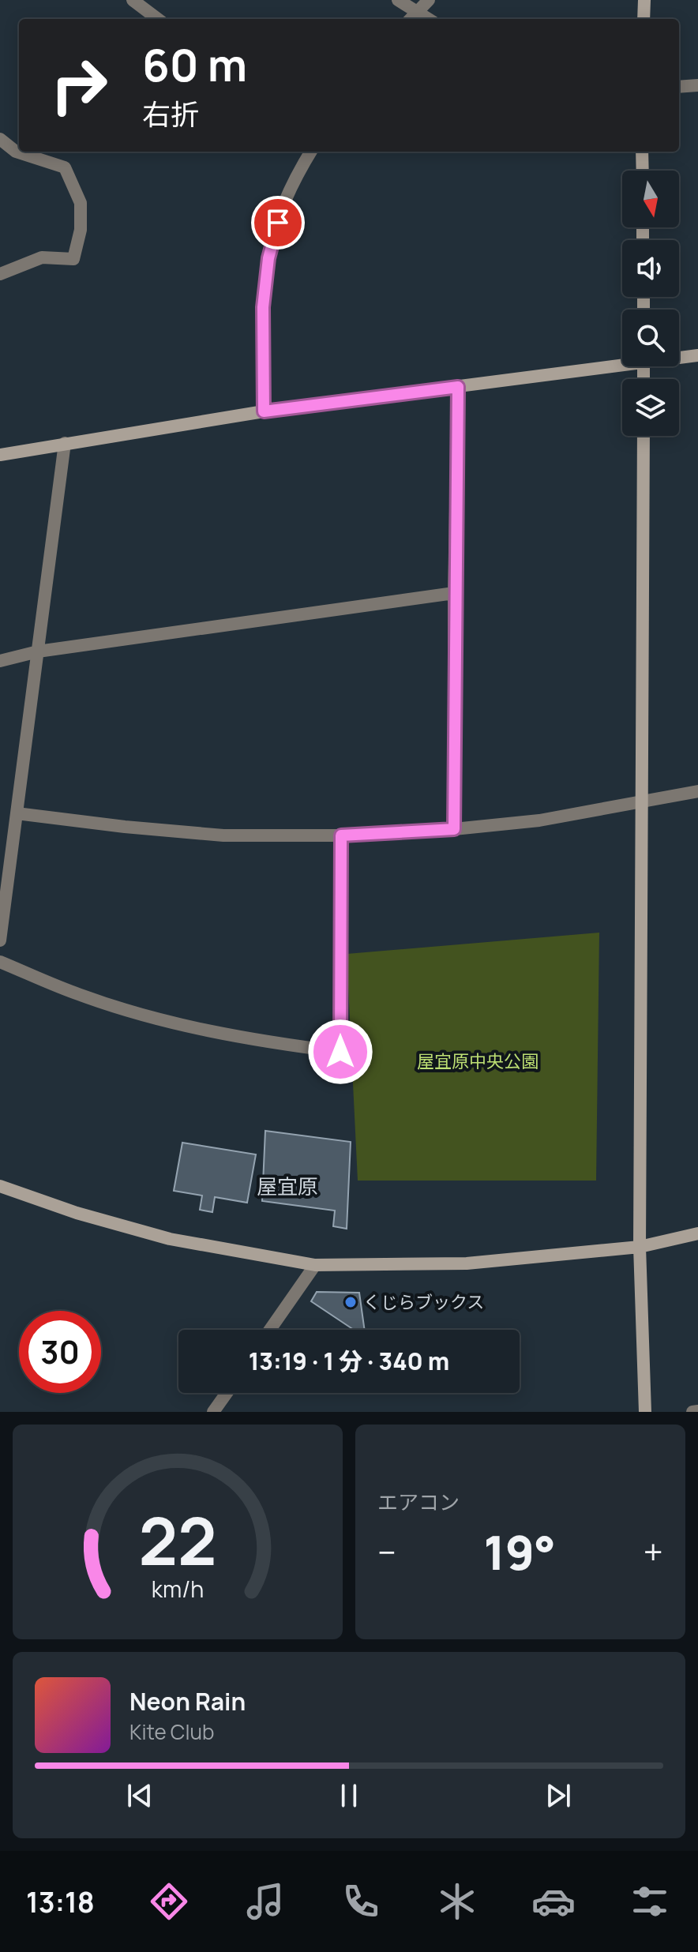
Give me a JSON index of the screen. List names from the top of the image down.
{
  "districts": ["屋宜原"],
  "parks": ["屋宜原中央公園"],
  "places": ["くじらブックス"],
  "north": "bottom",
  "page": {
    "turn": ["60 m", "右折"],
    "limit": "30",
    "trip": "13:19 · 1 分 · 340 m",
    "tile": "エアコン",
    "heat": ["−", "19°", "+"],
    "song": ["Neon Rain", "Kite Club"],
    "tabs": "13:18",
    "gauge": ["22", "km/h"]
  }
}
